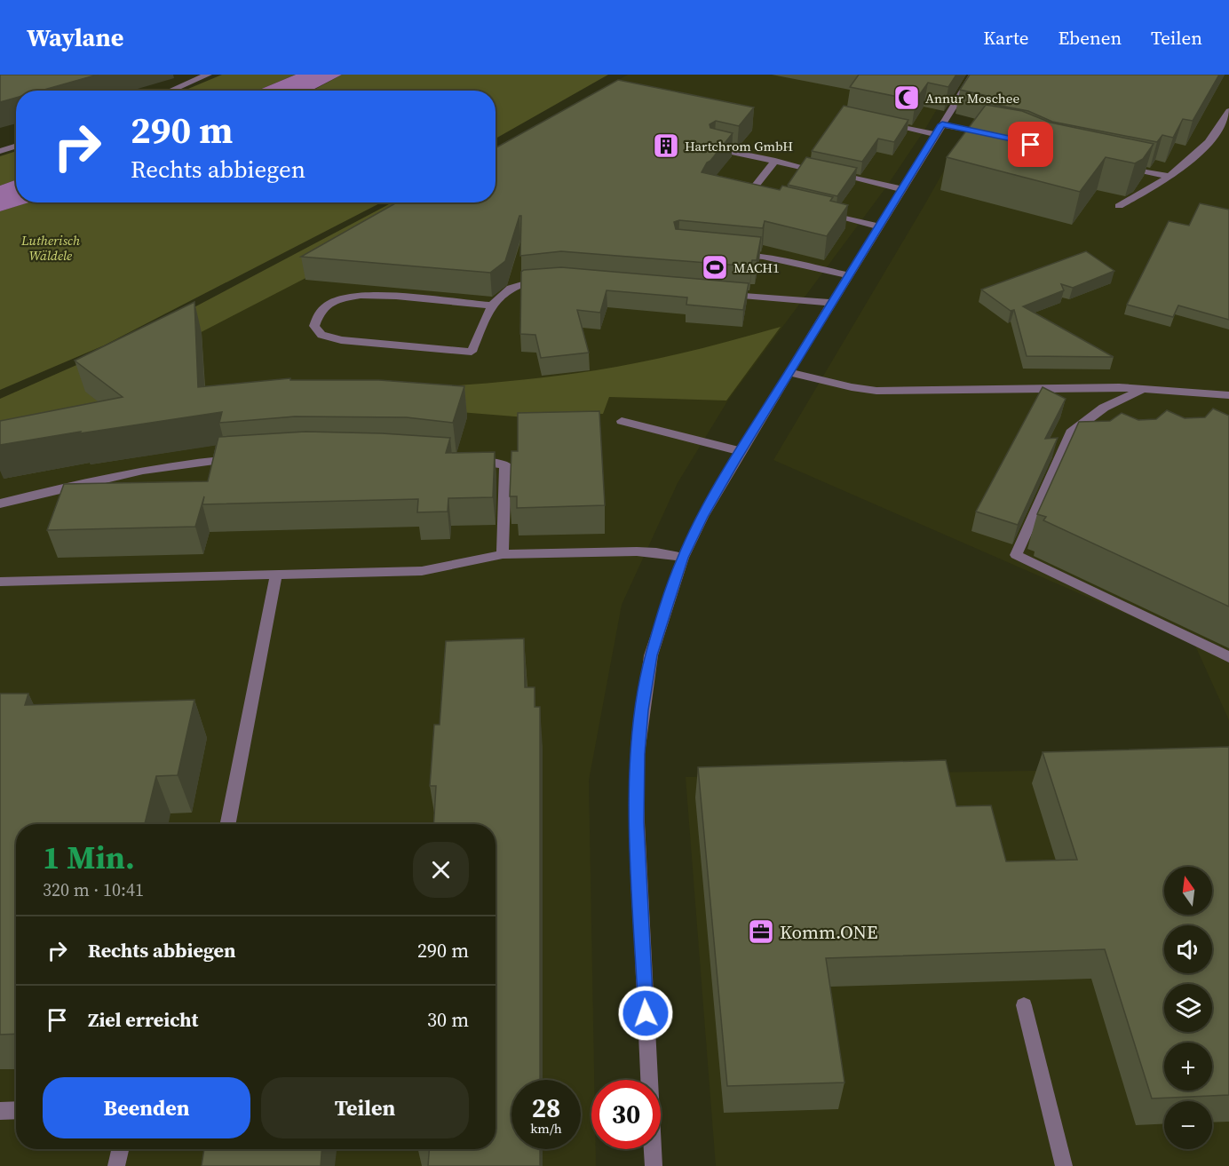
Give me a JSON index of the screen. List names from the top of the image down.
{
  "parks": ["Lutherisch Wäldele"],
  "places": {
    "mosque": ["Annur Moschee"],
    "building": ["Hartchrom GmbH"],
    "sports": ["MACH1"],
    "office": ["Komm.ONE"]
  },
  "north": "top",
  "page": {
    "header": "Waylane",
    "nav": ["Karte", "Ebenen", "Teilen"],
    "turn": ["290 m", "Rechts abbiegen"],
    "heading": ["1 Min.", "320 m · 10:41"],
    "map_buttons": ["+", "−"],
    "list": [
      {
        "name": "Rechts abbiegen",
        "value": "290 m"
      },
      {
        "name": "Ziel erreicht",
        "value": "30 m"
      }
    ],
    "buttons": ["Beenden", "Teilen"],
    "speed": "28 km/h",
    "limit": "30"
  }
}
